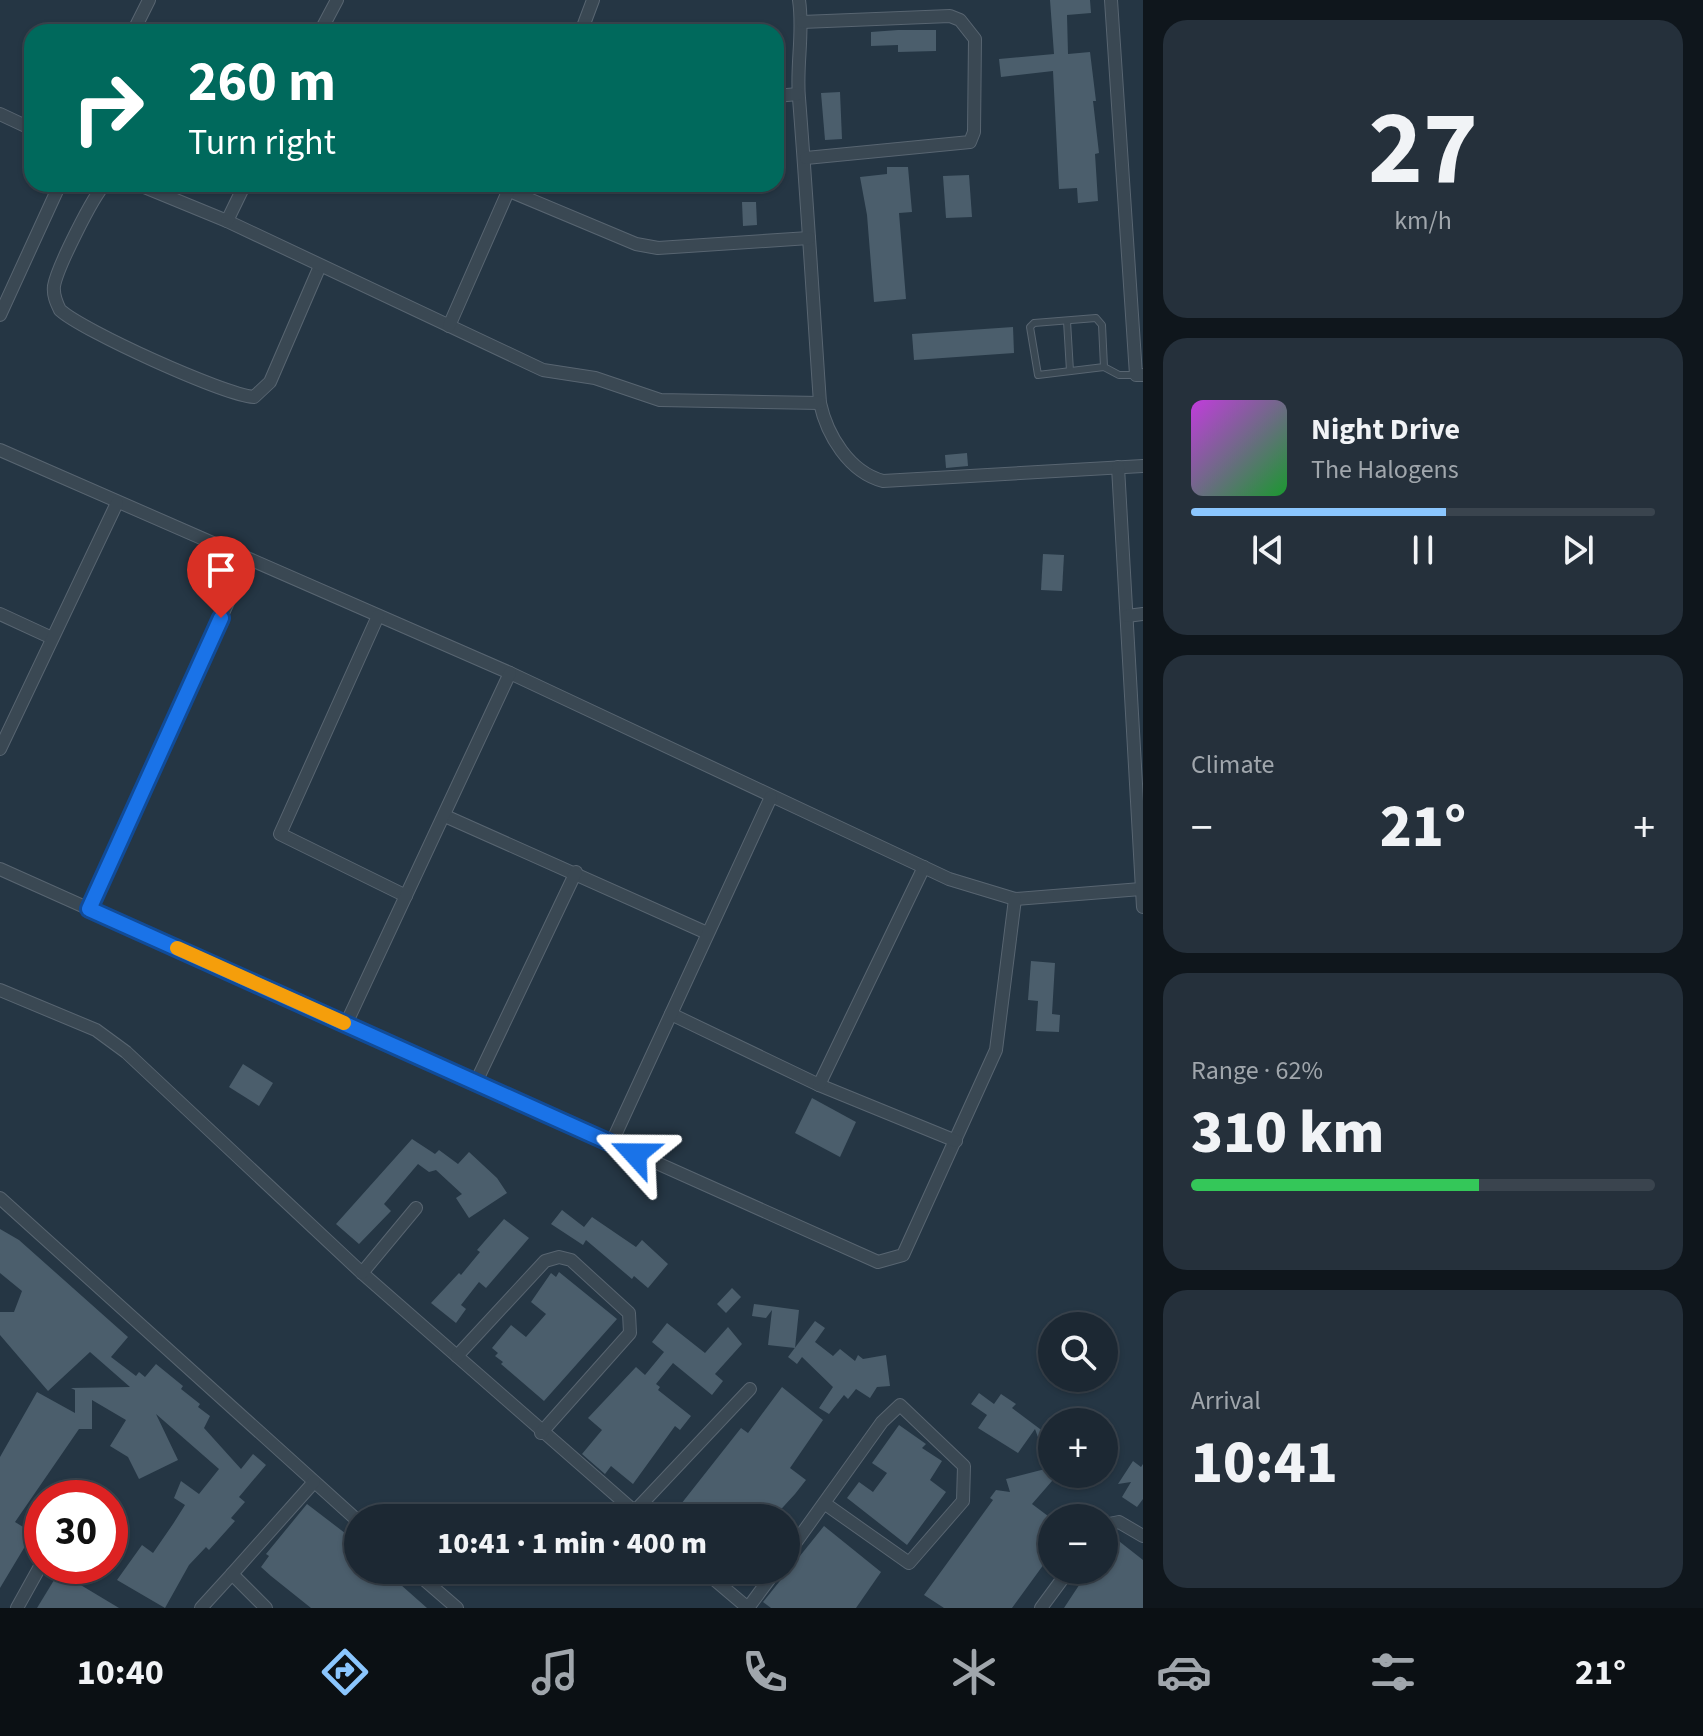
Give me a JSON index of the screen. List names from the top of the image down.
{
  "page": {
    "tile": [
      ["27", "km/h"],
      "Climate",
      ["Range · 62%", "310 km"],
      ["Arrival", "10:41"]
    ],
    "turn": ["260 m", "Turn right"],
    "song": ["Night Drive", "The Halogens"],
    "heat": ["−", "21°", "+"],
    "map_buttons": ["+", "−"],
    "limit": "30",
    "trip": "10:41 · 1 min · 400 m",
    "tabs": ["10:40", "21°"]
  }
}
